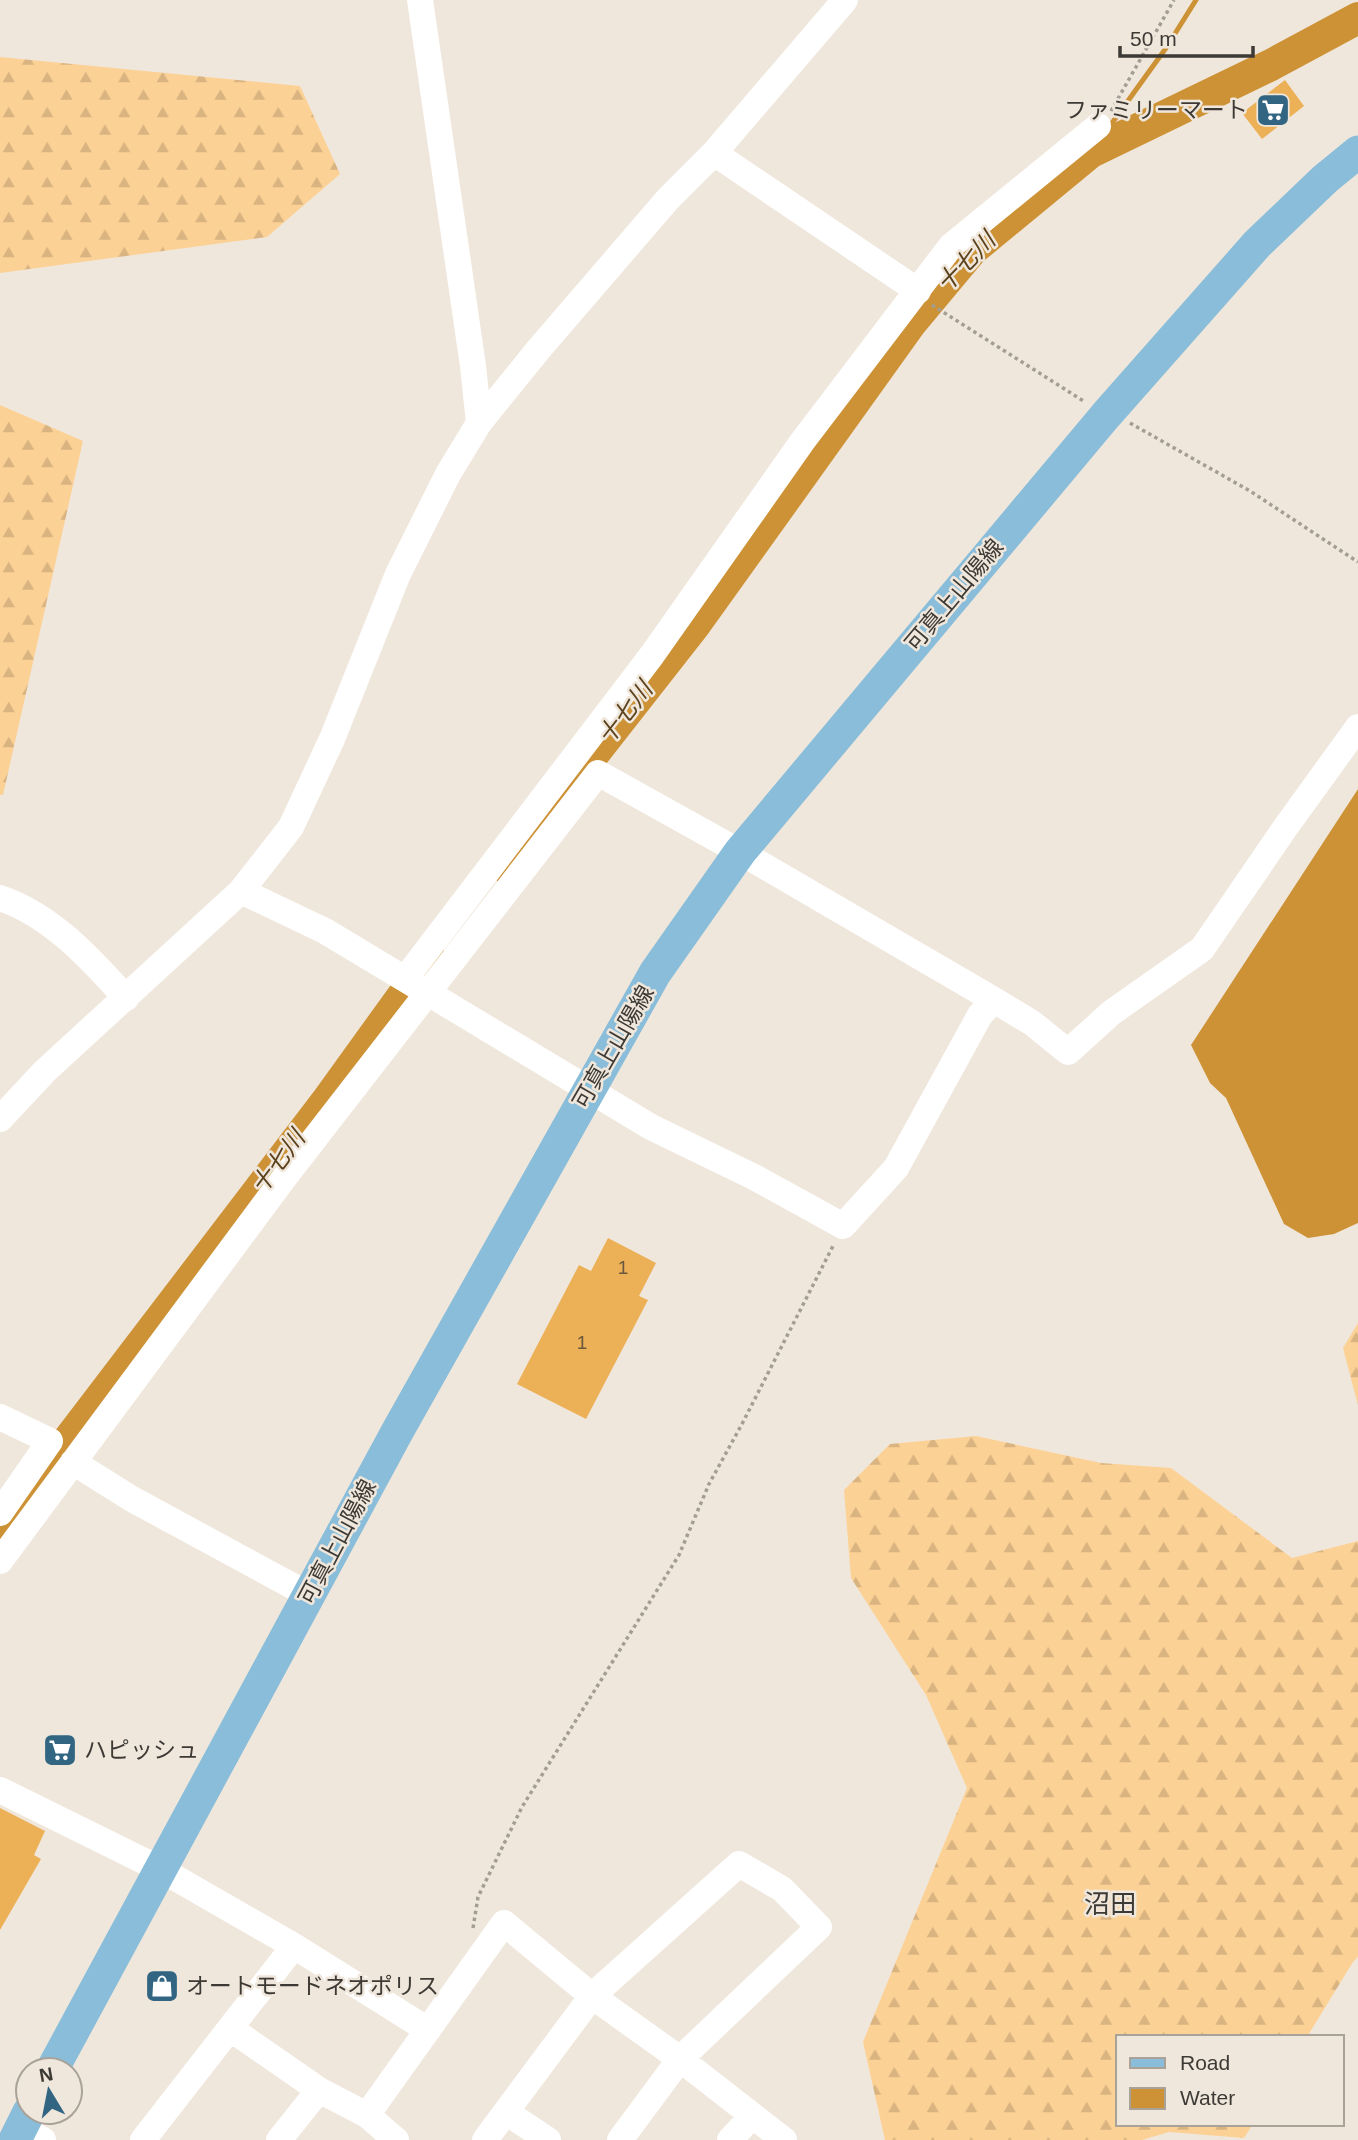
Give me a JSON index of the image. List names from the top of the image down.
{
  "streets": {
    "main road": ["可真上山陽線"]
  },
  "districts": ["沼田"],
  "water": ["十七川"],
  "places": {
    "supermarket": ["ファミリーマート", "ハピッシュ"],
    "shop": ["オートモードネオポリス"]
  },
  "house_numbers": ["1", "1"],
  "legend": ["Road", "Water"],
  "scale_bar": "50 m",
  "north": "top"
}
